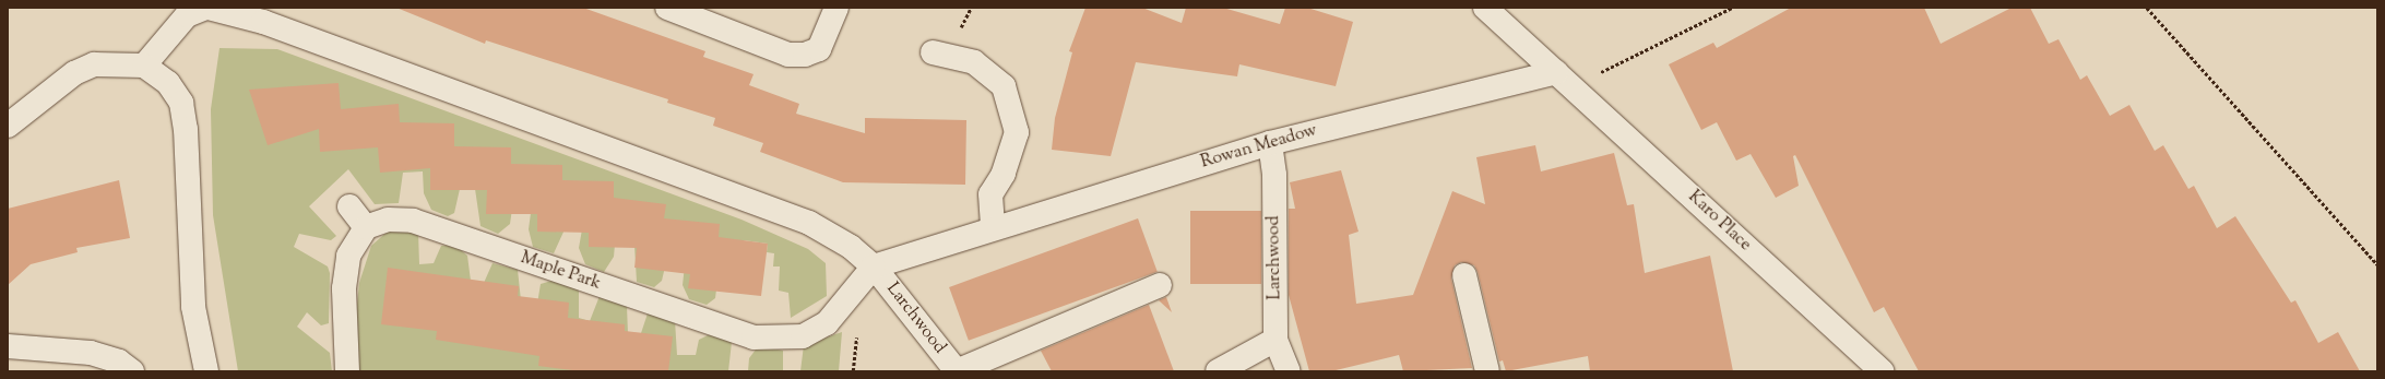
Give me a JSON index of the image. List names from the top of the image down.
{
  "streets": {
    "lane": [
      "Rowan Meadow",
      "Karo Place",
      "Larchwood",
      "Maple Park"
    ]
  },
  "crossings": [
    ["Rowan Meadow", "Karo Place"],
    ["Rowan Meadow", "Larchwood"],
    ["Rowan Meadow", "Maple Park"],
    ["Larchwood", "Maple Park"]
  ]
}
